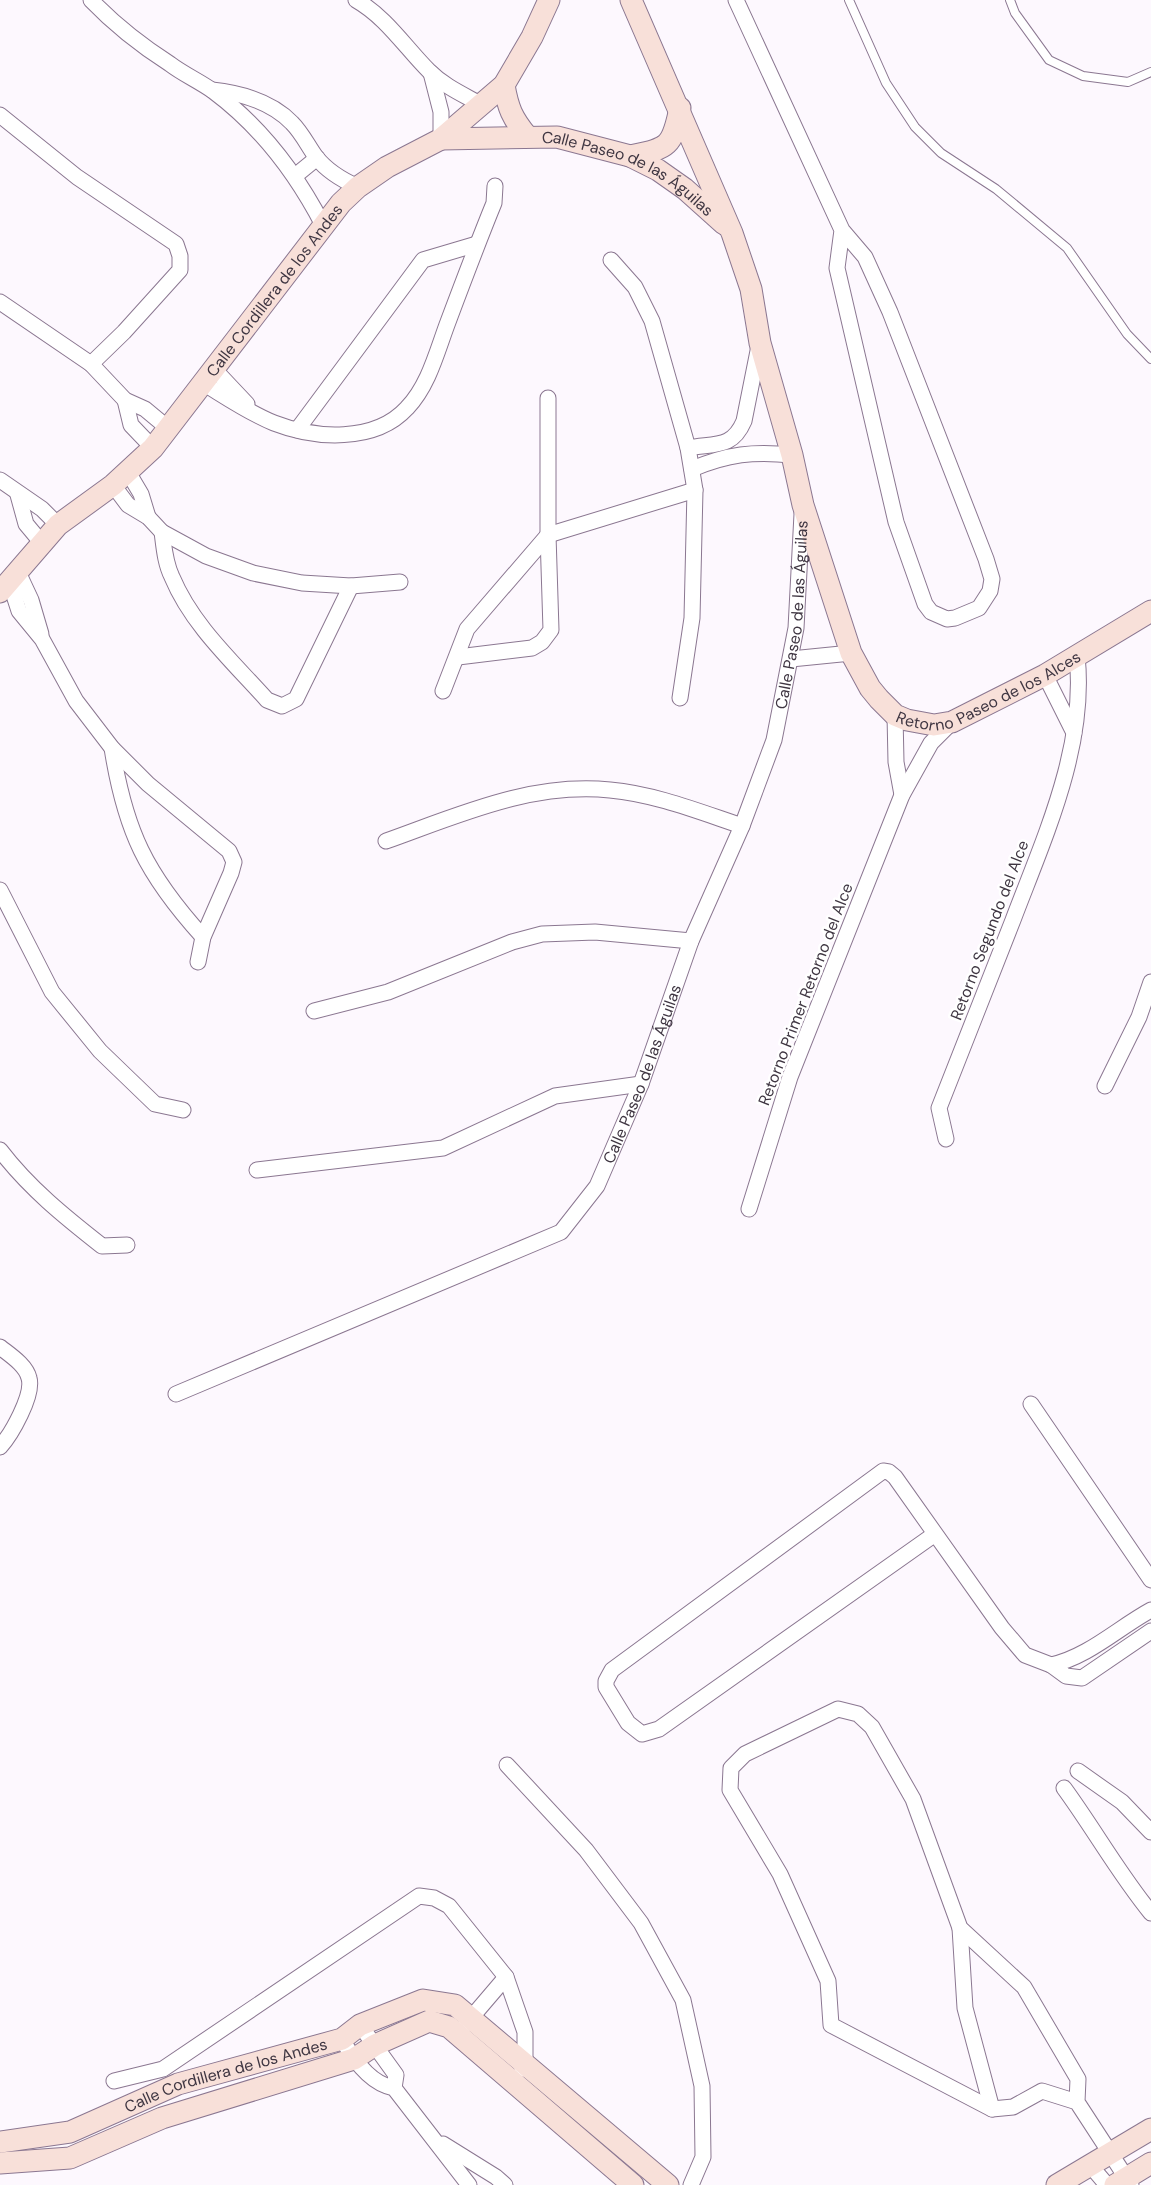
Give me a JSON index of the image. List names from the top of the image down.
{
  "streets": {
    "street": [
      "Calle Paseo de las Águilas",
      "Calle Cordillera de los Andes",
      "Retorno Paseo de los Alces",
      "Retorno Segundo del Alce",
      "Retorno Primer Retorno del Alce"
    ]
  },
  "crossings": [
    ["Calle Paseo de las Águilas", "Calle Cordillera de los Andes"],
    ["Calle Paseo de las Águilas", "Retorno Paseo de los Alces"],
    ["Retorno Paseo de los Alces", "Retorno Segundo del Alce"],
    ["Retorno Paseo de los Alces", "Retorno Primer Retorno del Alce"]
  ]
}
